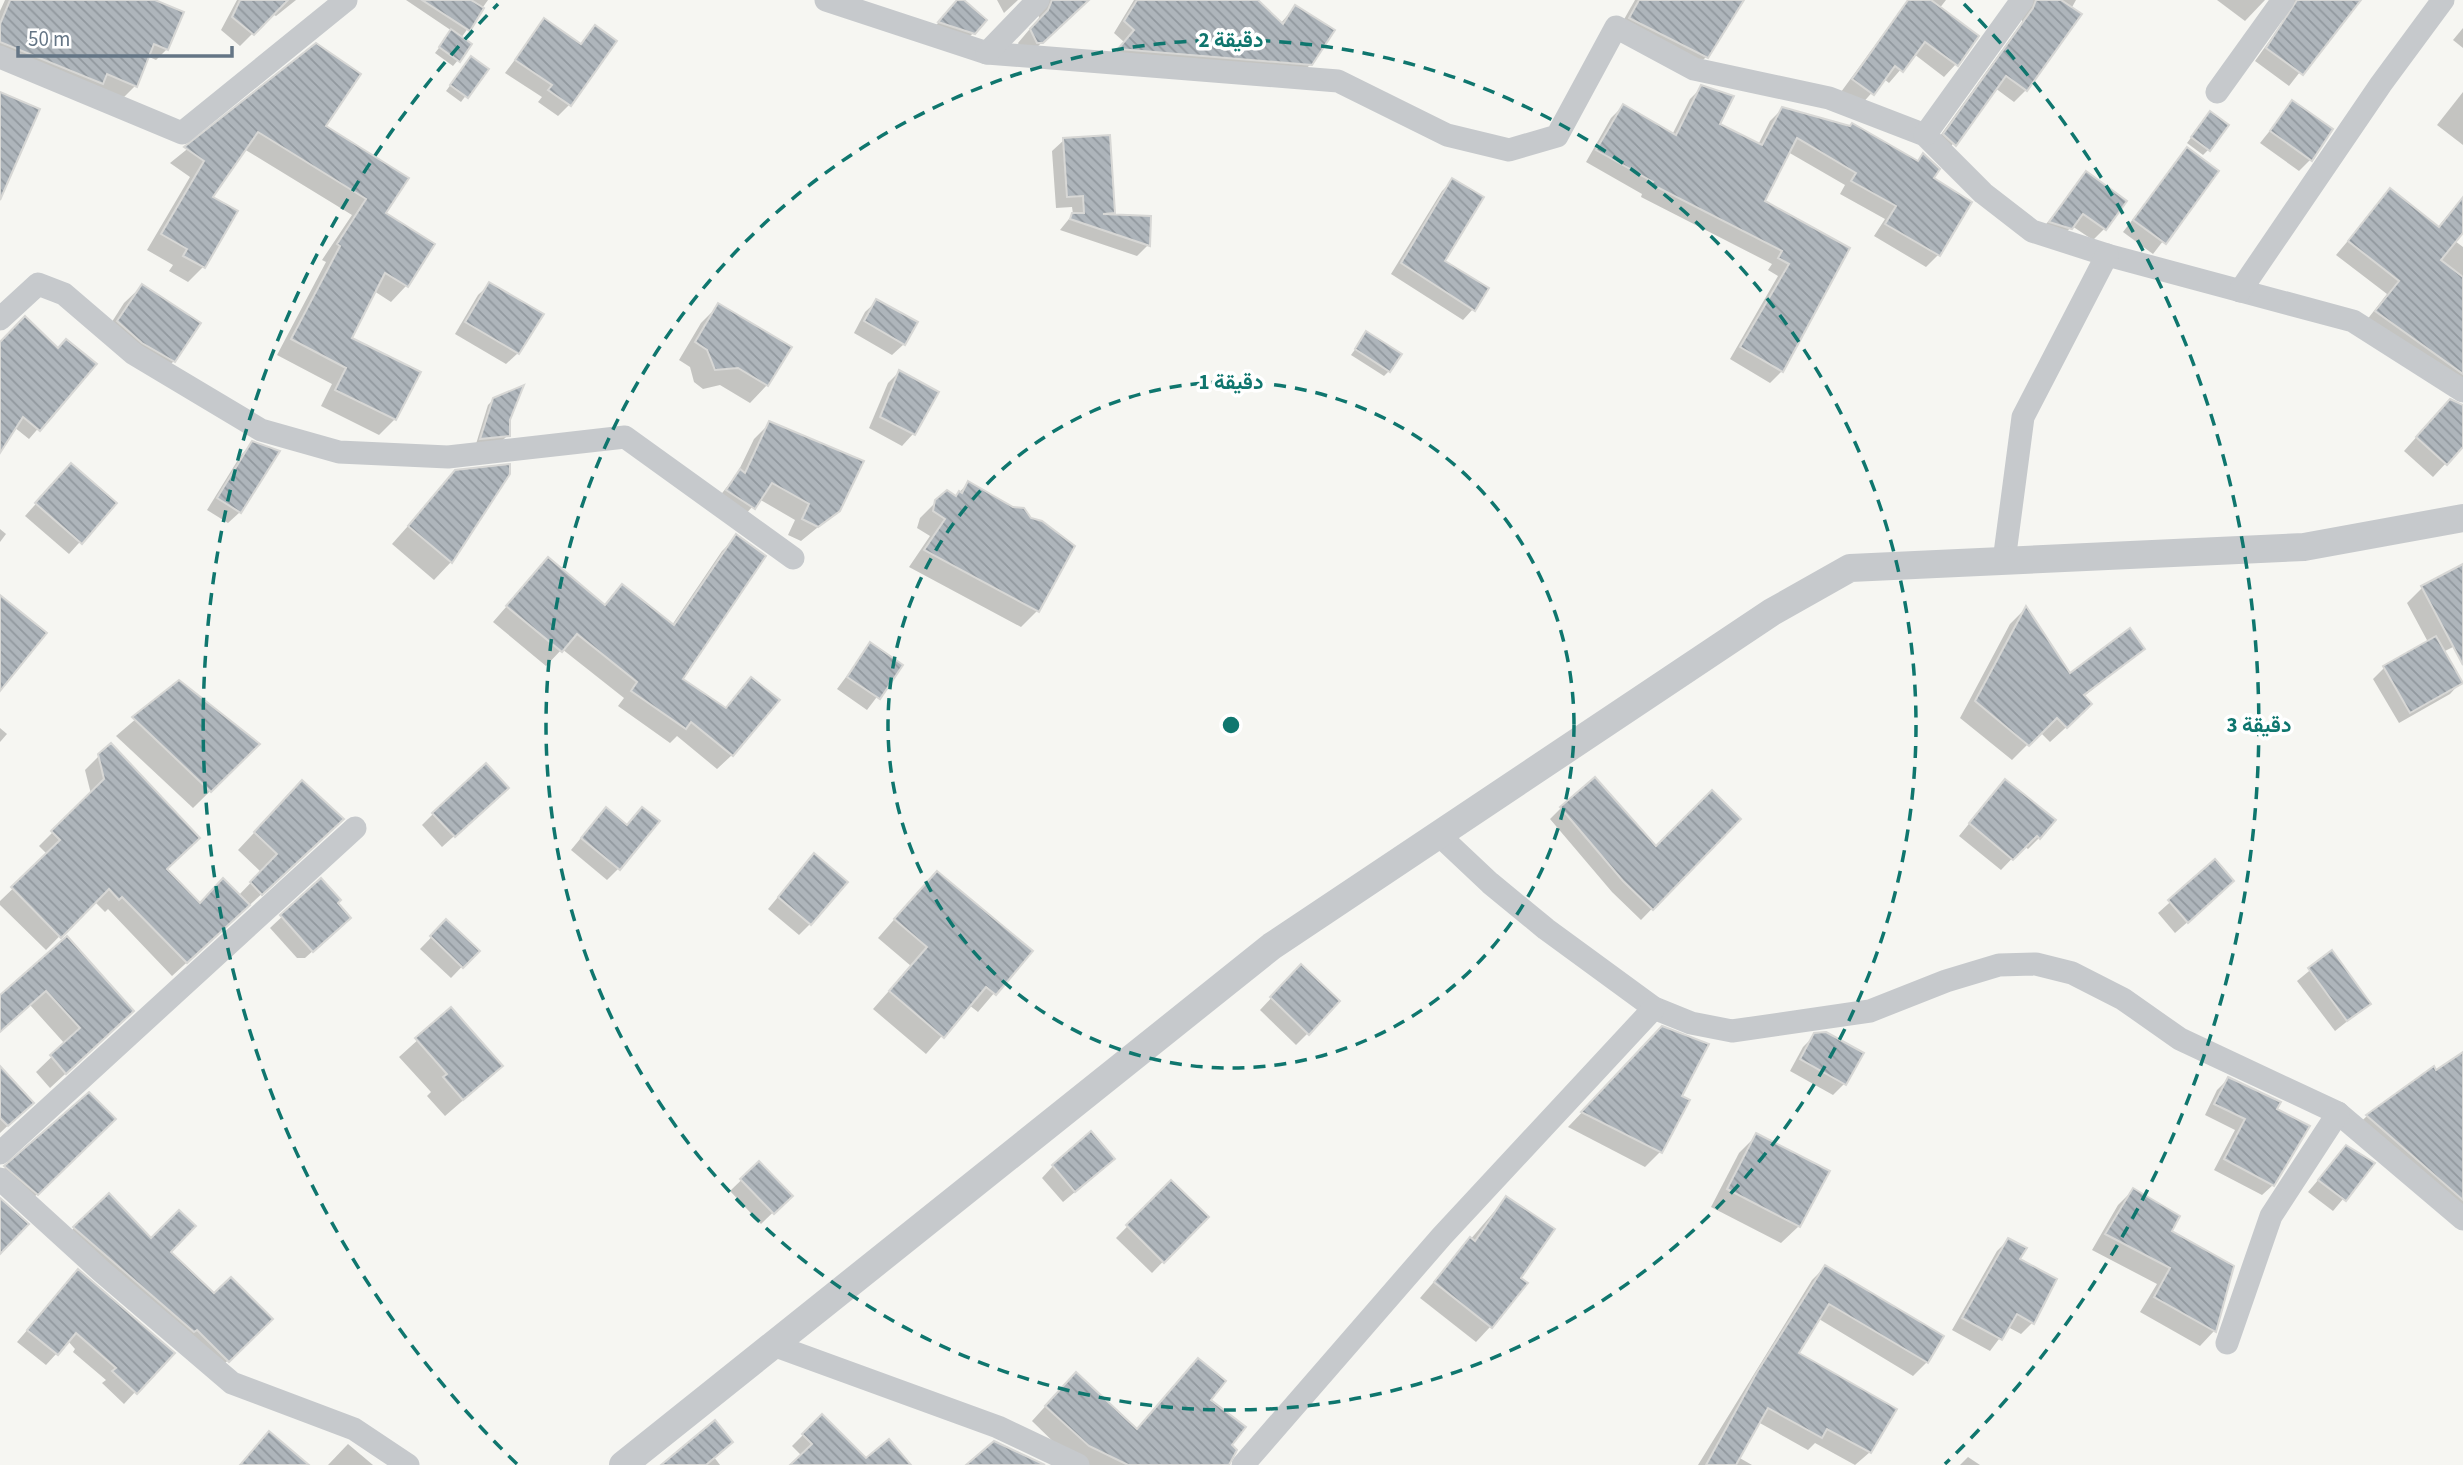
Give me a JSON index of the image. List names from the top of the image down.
{
  "scale_bar": "50 m",
  "rings": ["2 دقيقة", "1 دقيقة", "3 دقيقة"]
}
